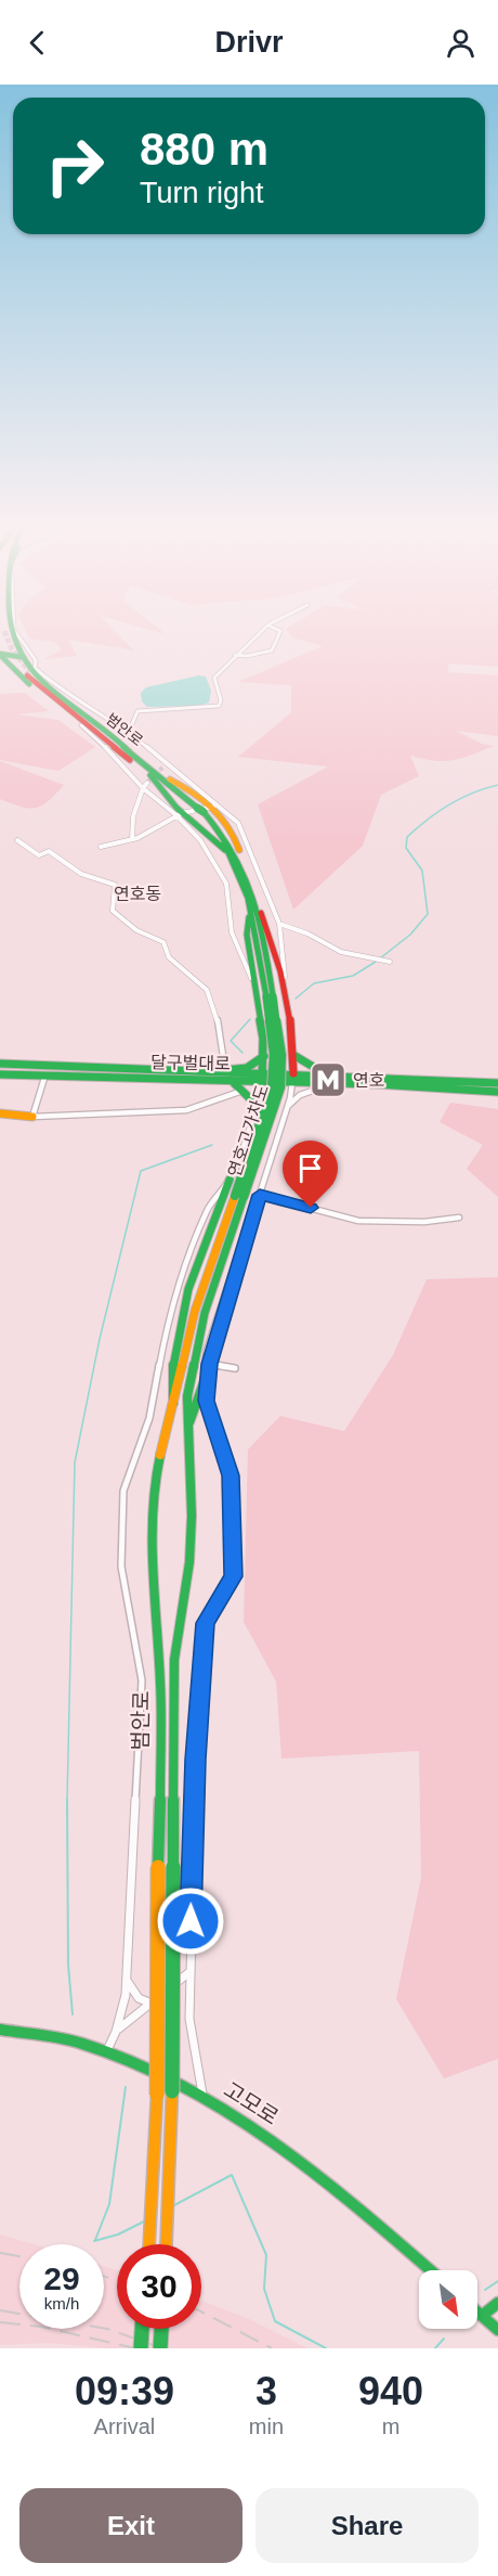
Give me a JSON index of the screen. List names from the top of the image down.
{
  "streets": {
    "main road": [
      "범안로",
      "달구벌대로",
      "연호고가차도",
      "고모로"
    ]
  },
  "crossings": [
    ["범안로", "연호고가차도"]
  ],
  "districts": ["연호동"],
  "places": {
    "metro station": ["연호"]
  },
  "north": "bottom right",
  "page": {
    "header": "Drivr",
    "turn": ["880 m", "Turn right"],
    "speed": "29 km/h",
    "limit": "30",
    "eta": [
      "09:39",
      "Arrival",
      "3",
      "min",
      "940",
      "m"
    ],
    "buttons": ["Exit", "Share"]
  }
}
